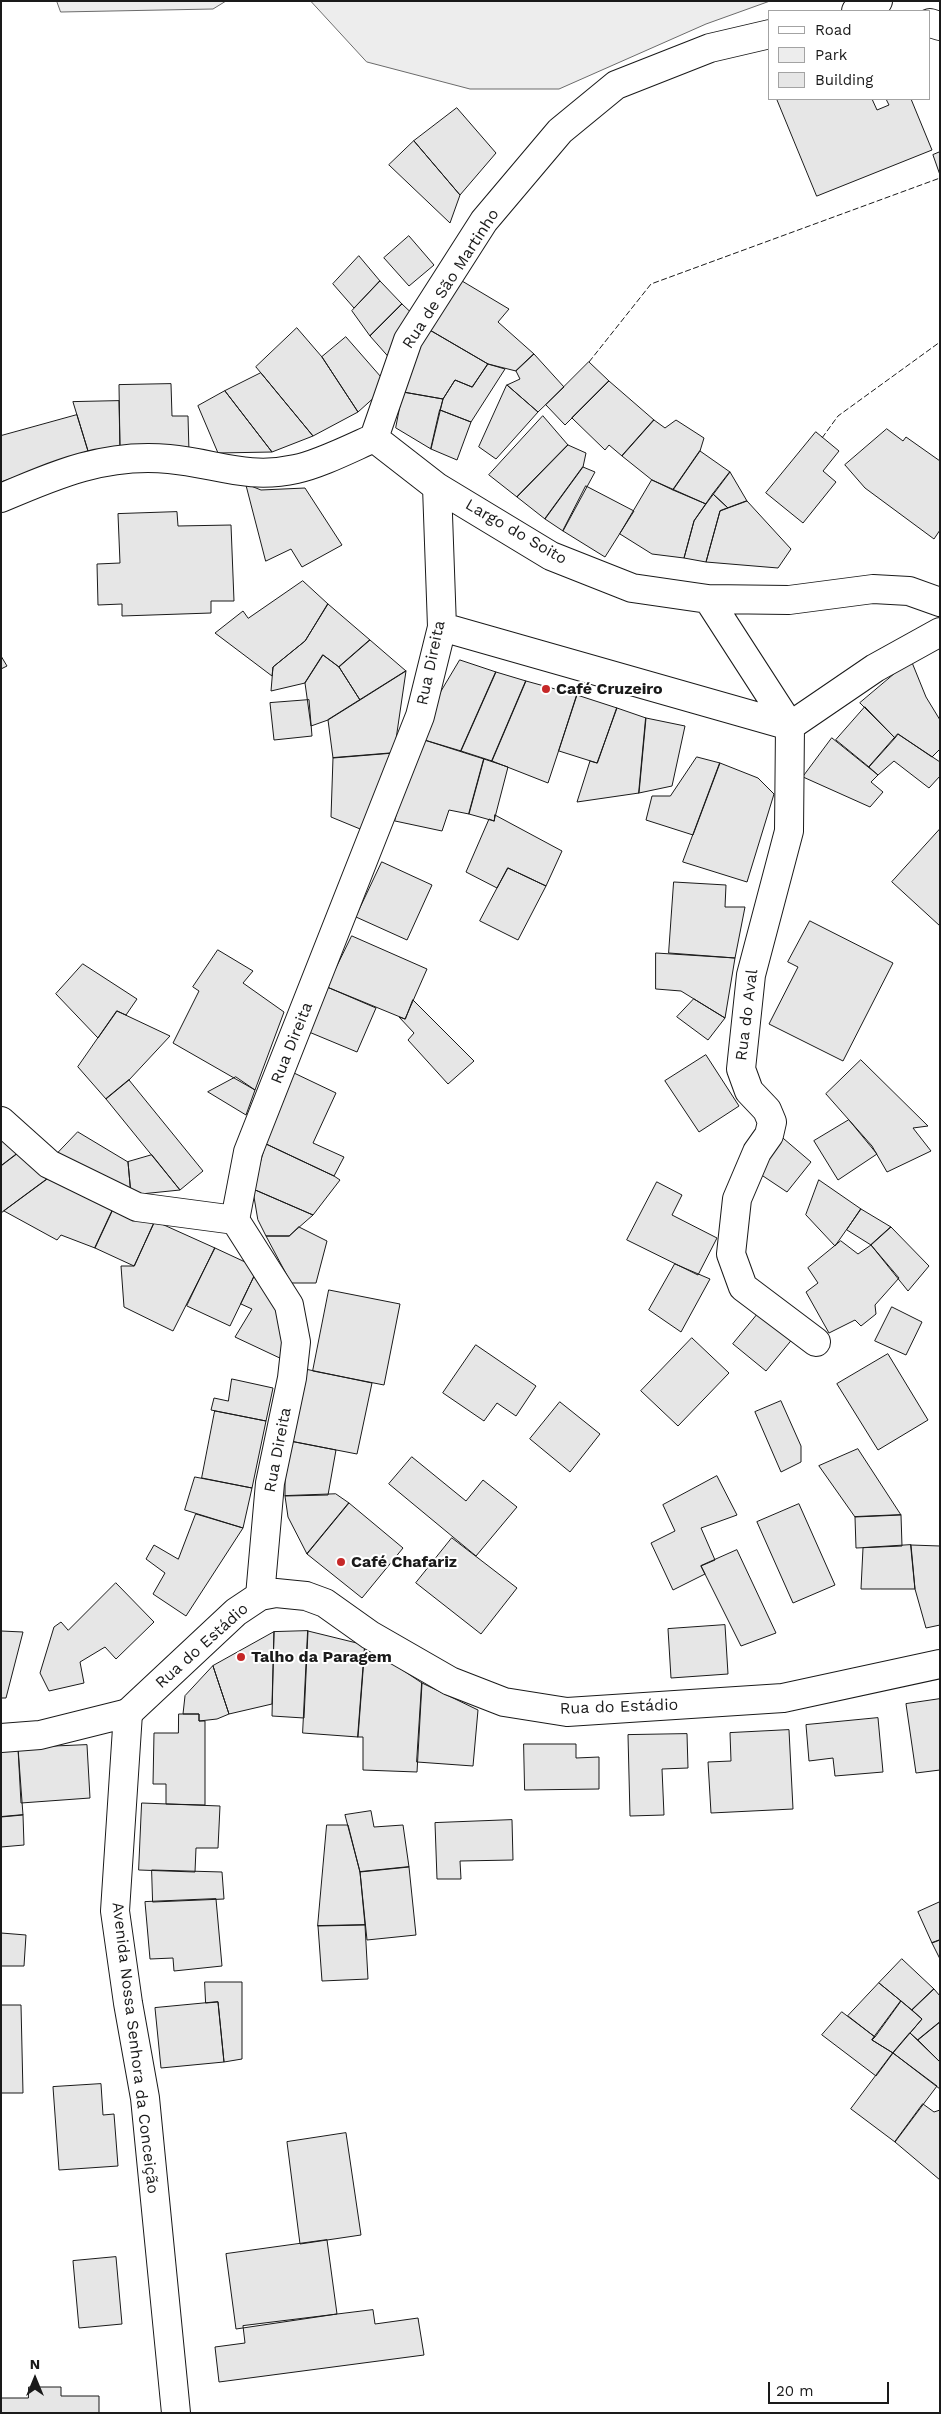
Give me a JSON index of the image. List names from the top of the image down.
{
  "streets": {
    "street": [
      "Rua de São Martinho",
      "Largo do Soito",
      "Rua Direita",
      "Rua do Aval",
      "Rua do Estádio",
      "Avenida Nossa Senhora da Conceição"
    ]
  },
  "crossings": [
    ["Rua de São Martinho", "Largo do Soito"],
    ["Largo do Soito", "Rua Direita"],
    ["Rua Direita", "Rua do Estádio"],
    ["Rua do Estádio", "Avenida Nossa Senhora da Conceição"]
  ],
  "places": ["Café Cruzeiro", "Café Chafariz", "Talho da Paragem"],
  "legend": ["Road", "Park", "Building"],
  "scale_bar": "20 m",
  "north": "top"
}
